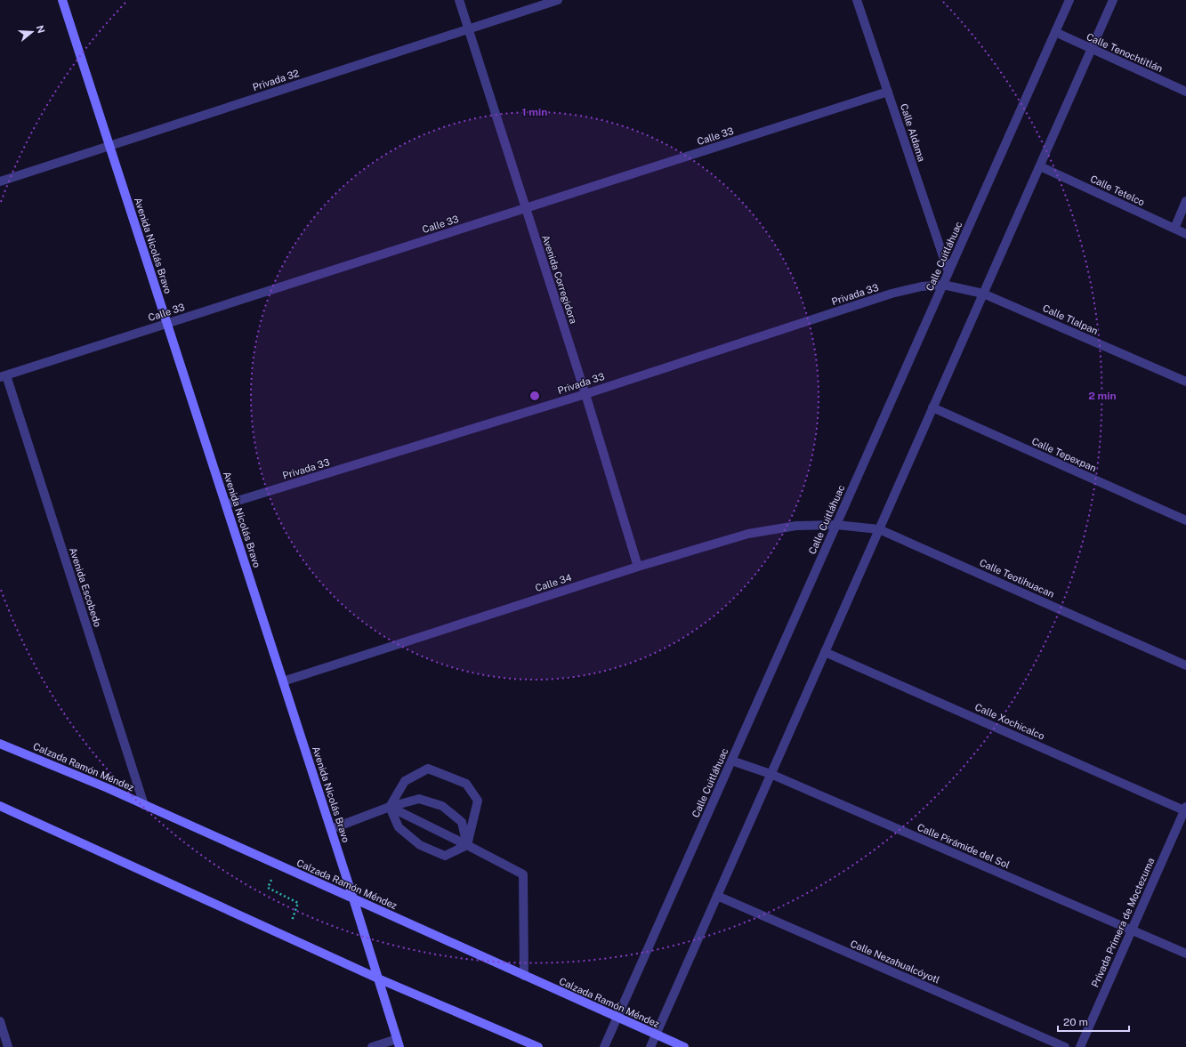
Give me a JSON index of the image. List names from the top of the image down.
{
  "streets": {
    "main road": ["Avenida Nicolás Bravo", "Calzada Ramón Méndez"],
    "street": [
      "Calle Tenochtitlán",
      "Privada 32",
      "Calle Aldama",
      "Calle 33",
      "Calle Tetelco",
      "Calle Cuitláhuac",
      "Avenida Corregidora",
      "Privada 33",
      "Calle Tlalpan",
      "Calle Tepexpan",
      "Calle Teotihuacan",
      "Calle 34",
      "Avenida Escobedo",
      "Calle Xochicalco",
      "Calle Pirámide del Sol",
      "Privada Primera de Moctezuma",
      "Calle Nezahualcóyotl"
    ]
  },
  "crossings": [
    ["Calle Tenochtitlán", "Calle Cuitláhuac"],
    ["Privada 32", "Avenida Nicolás Bravo"],
    ["Privada 32", "Avenida Corregidora"],
    ["Calle Aldama", "Calle 33"],
    ["Calle Aldama", "Calle Cuitláhuac"],
    ["Calle 33", "Avenida Nicolás Bravo"],
    ["Calle 33", "Avenida Corregidora"],
    ["Calle 33", "Avenida Escobedo"],
    ["Avenida Nicolás Bravo", "Privada 33"],
    ["Avenida Nicolás Bravo", "Calle 34"],
    ["Avenida Nicolás Bravo", "Calzada Ramón Méndez"],
    ["Calle Cuitláhuac", "Privada 33"],
    ["Calle Cuitláhuac", "Calle Tlalpan"],
    ["Calle Cuitláhuac", "Calle Teotihuacan"],
    ["Calle Cuitláhuac", "Calle 34"],
    ["Calle Cuitláhuac", "Calzada Ramón Méndez"],
    ["Calle Cuitláhuac", "Calle Pirámide del Sol"],
    ["Avenida Corregidora", "Privada 33"],
    ["Avenida Corregidora", "Calle 34"],
    ["Privada 33", "Calle Tlalpan"],
    ["Calle Teotihuacan", "Calle 34"],
    ["Avenida Escobedo", "Calzada Ramón Méndez"],
    ["Calle Xochicalco", "Privada Primera de Moctezuma"],
    ["Calle Pirámide del Sol", "Privada Primera de Moctezuma"]
  ],
  "scale_bar": "20 m",
  "north": "right",
  "rings": ["1 min", "2 min"]
}
